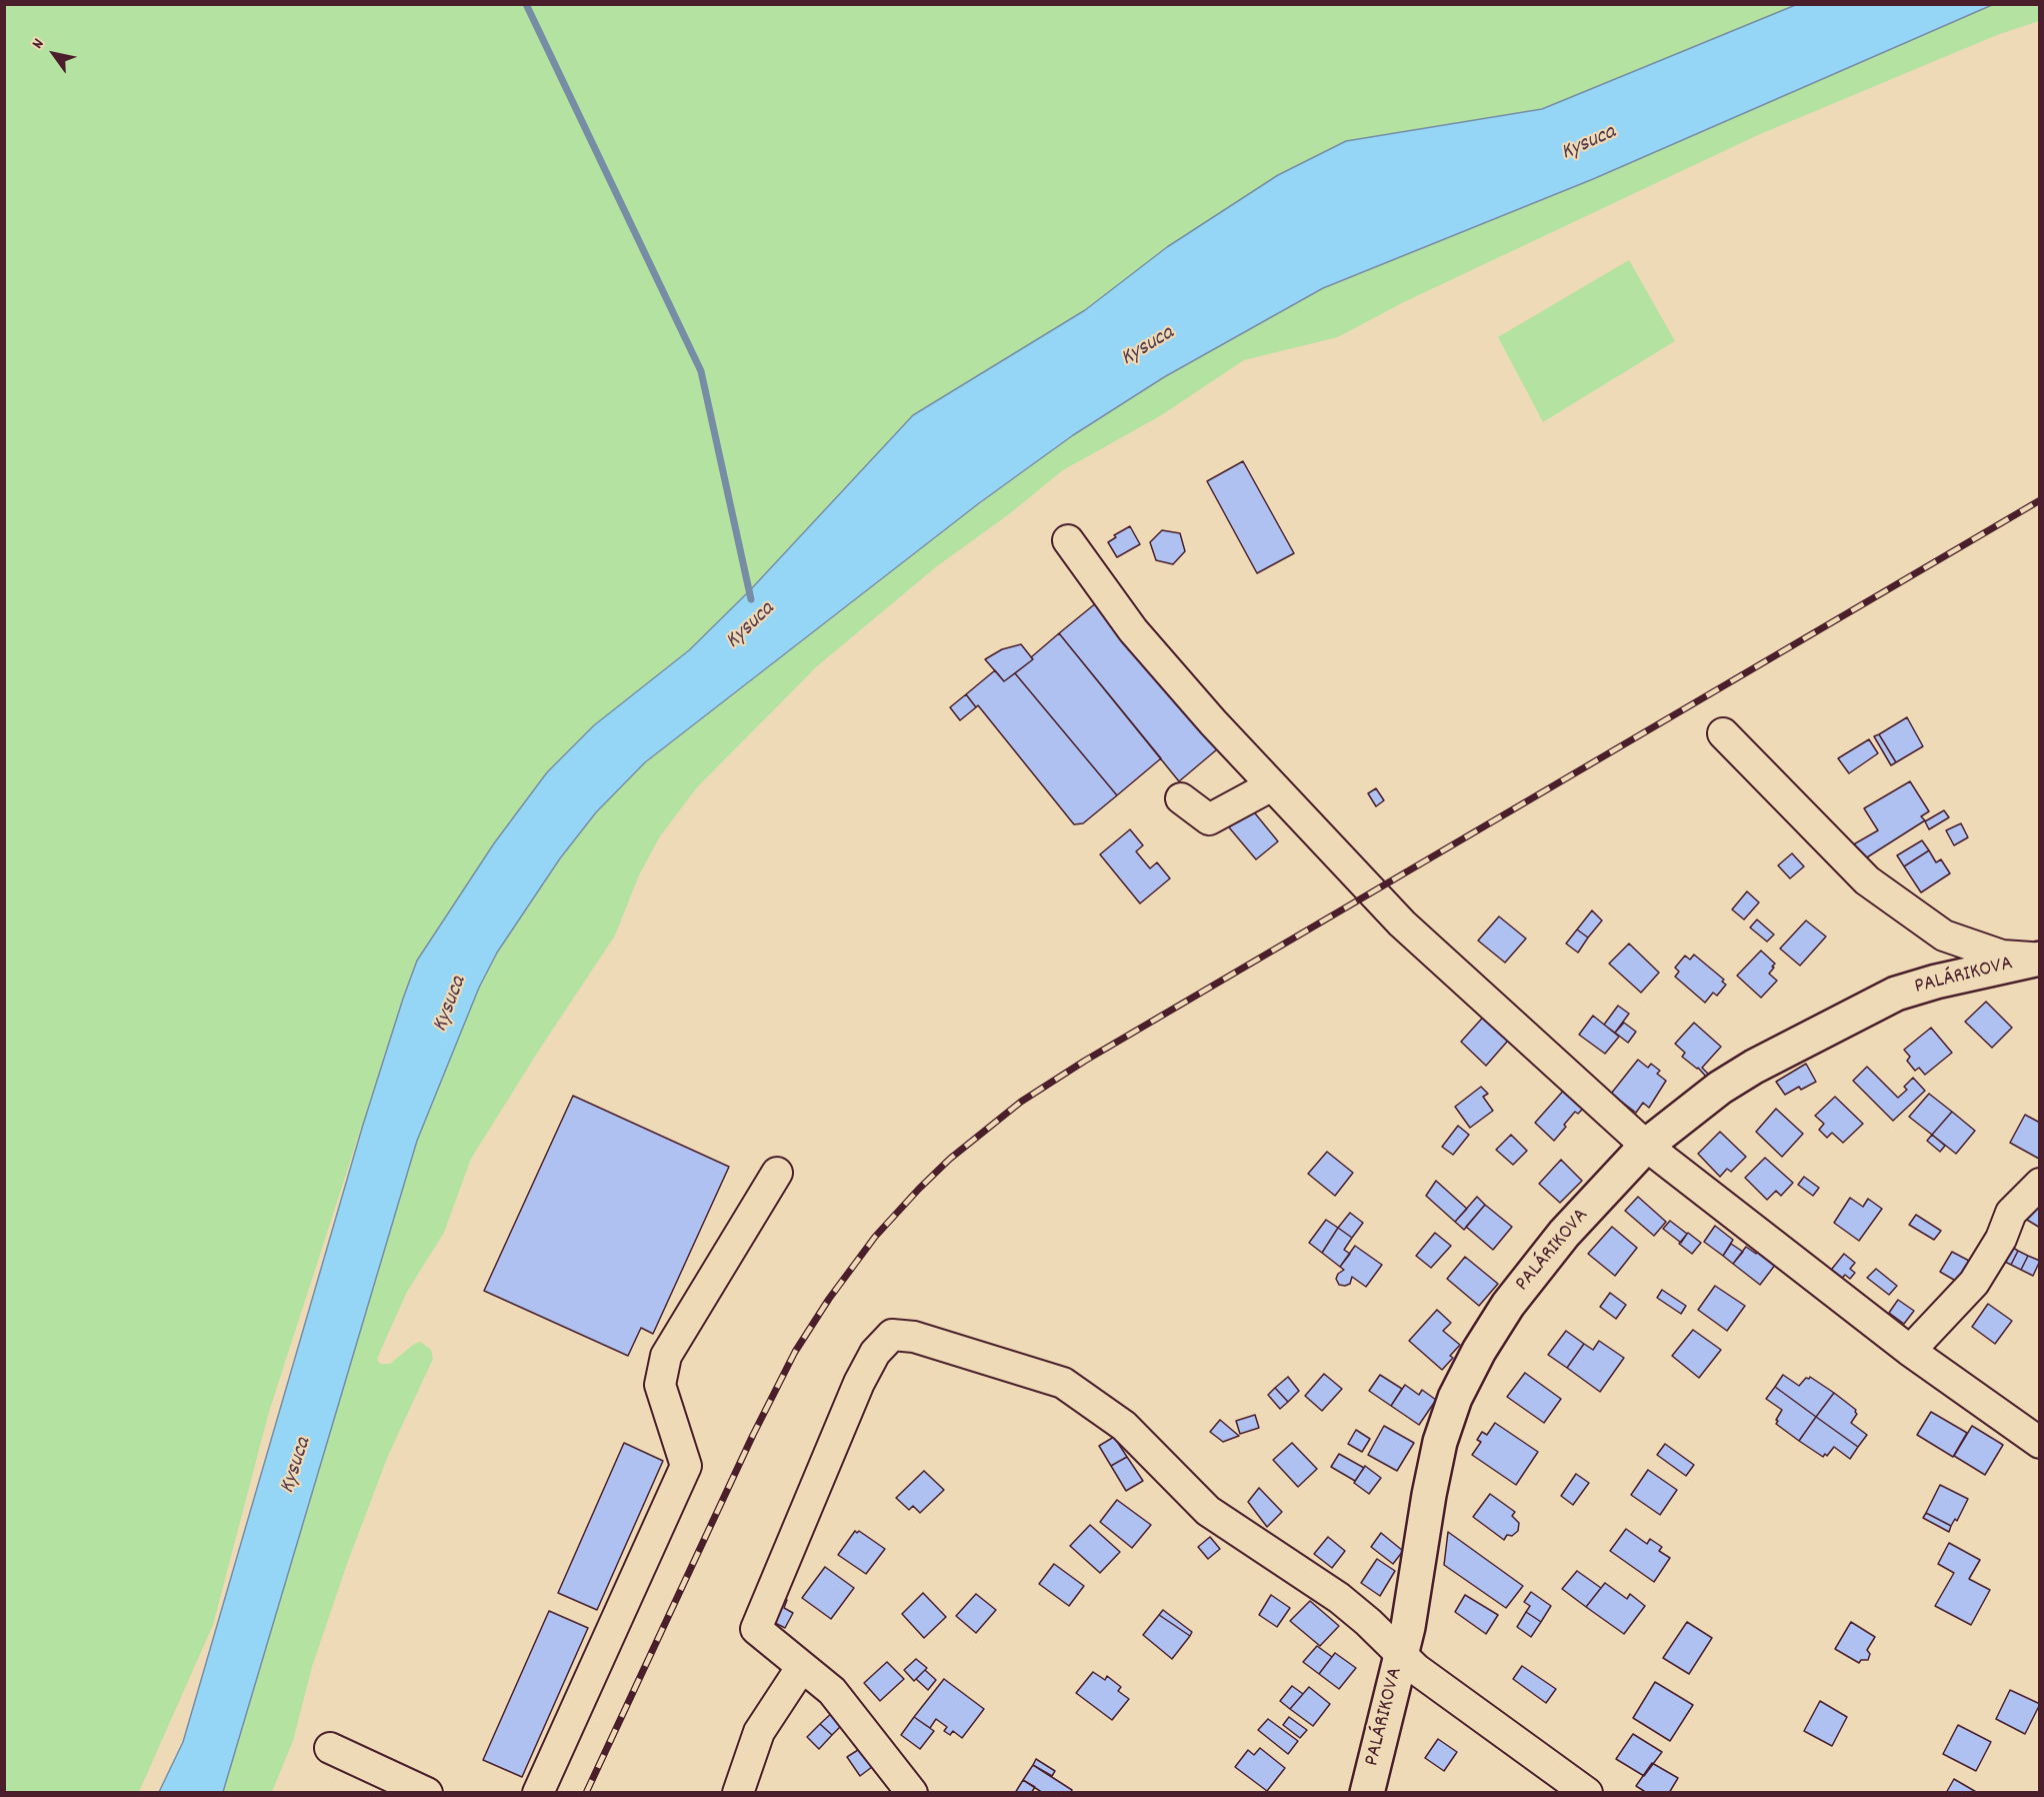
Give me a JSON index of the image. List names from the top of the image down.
{
  "streets": {
    "main road": ["PALÁRIKOVA"]
  },
  "water": ["Kysuca"],
  "north": "top left"
}
